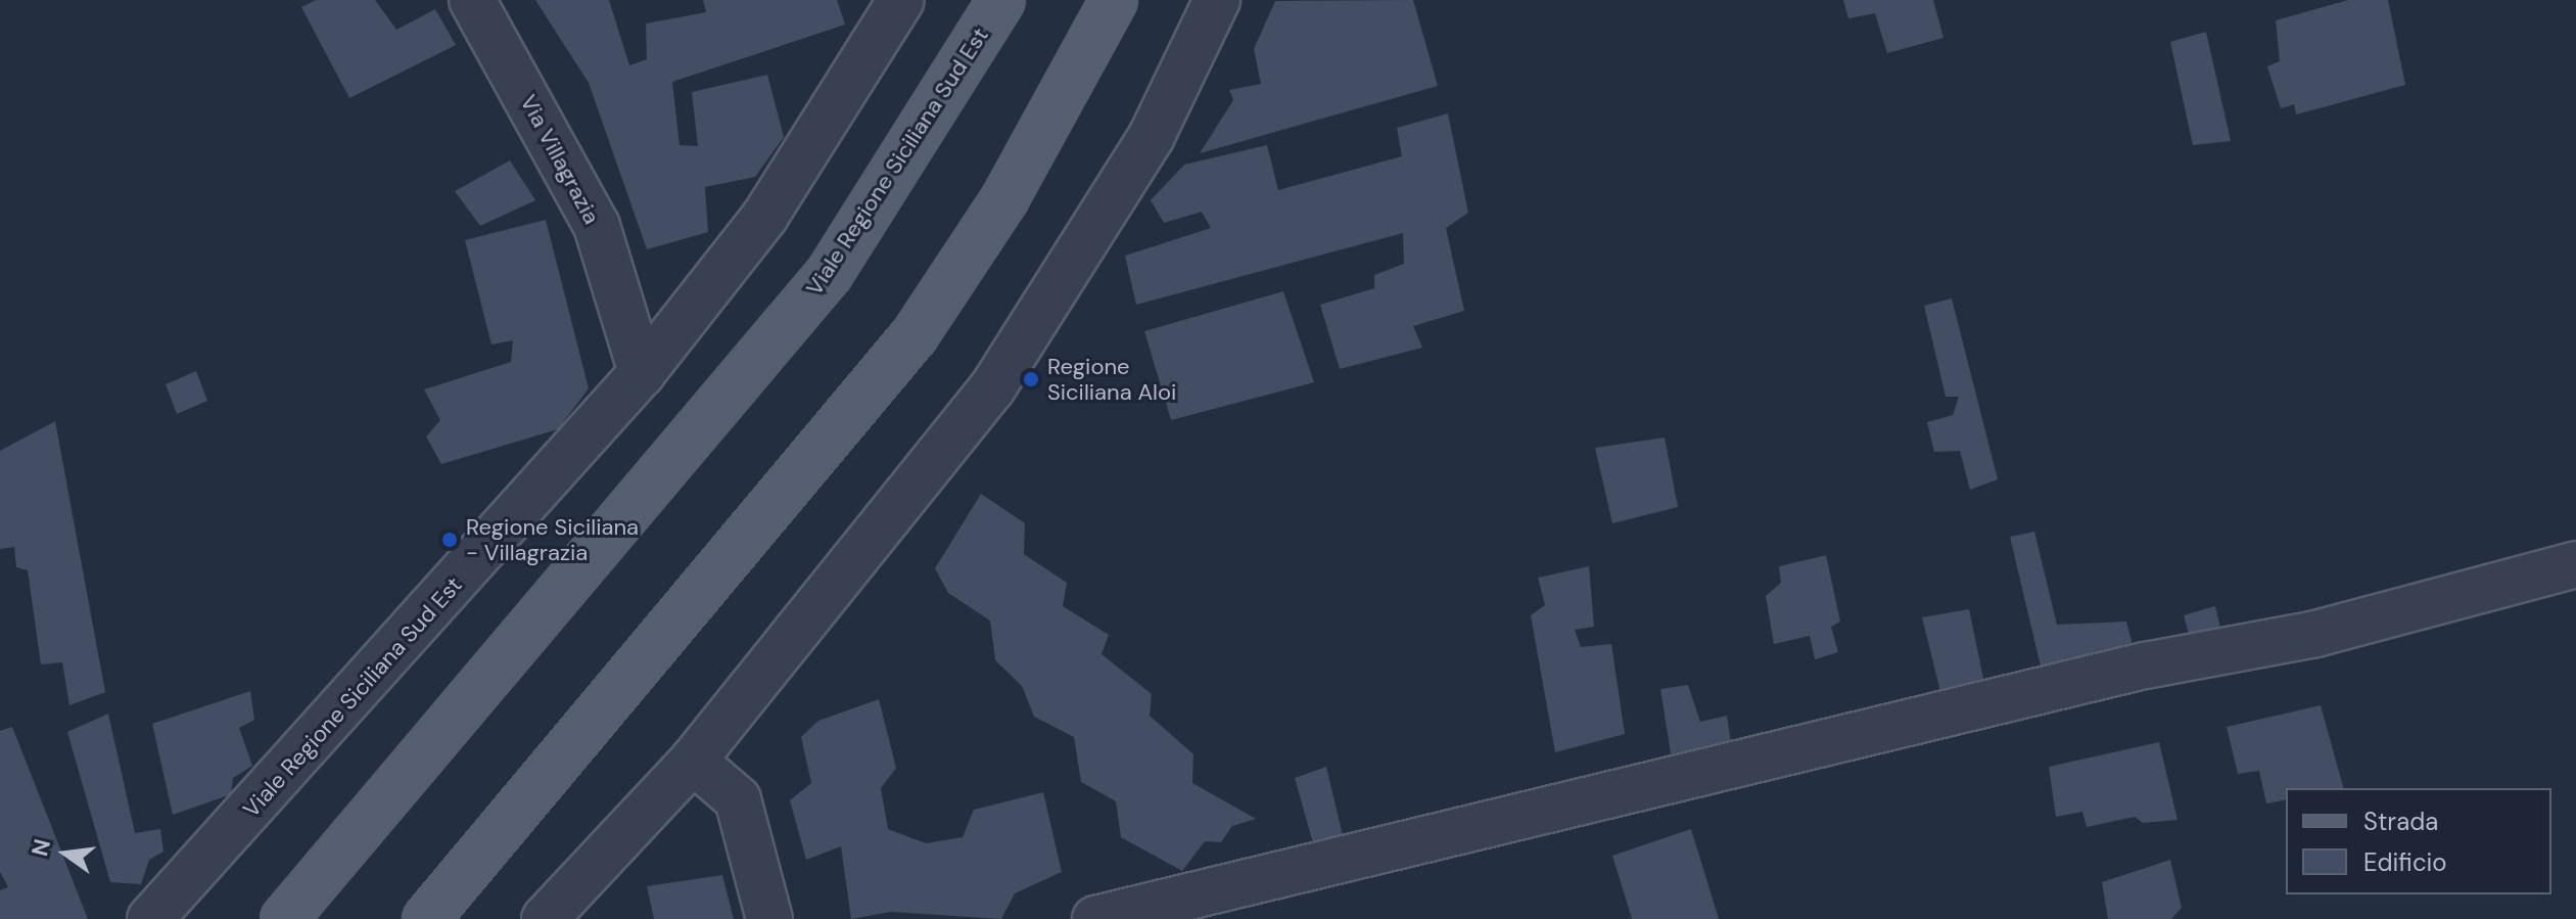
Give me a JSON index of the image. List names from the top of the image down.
{
  "streets": {
    "main road": ["Viale Regione Siciliana Sud Est"],
    "street": ["Via Villagrazia"]
  },
  "crossings": [
    ["Via Villagrazia", "Viale Regione Siciliana Sud Est"]
  ],
  "places": ["Regione Siciliana Aloi", "Regione Siciliana - Villagrazia"],
  "legend": ["Strada", "Edificio"],
  "north": "left"
}
